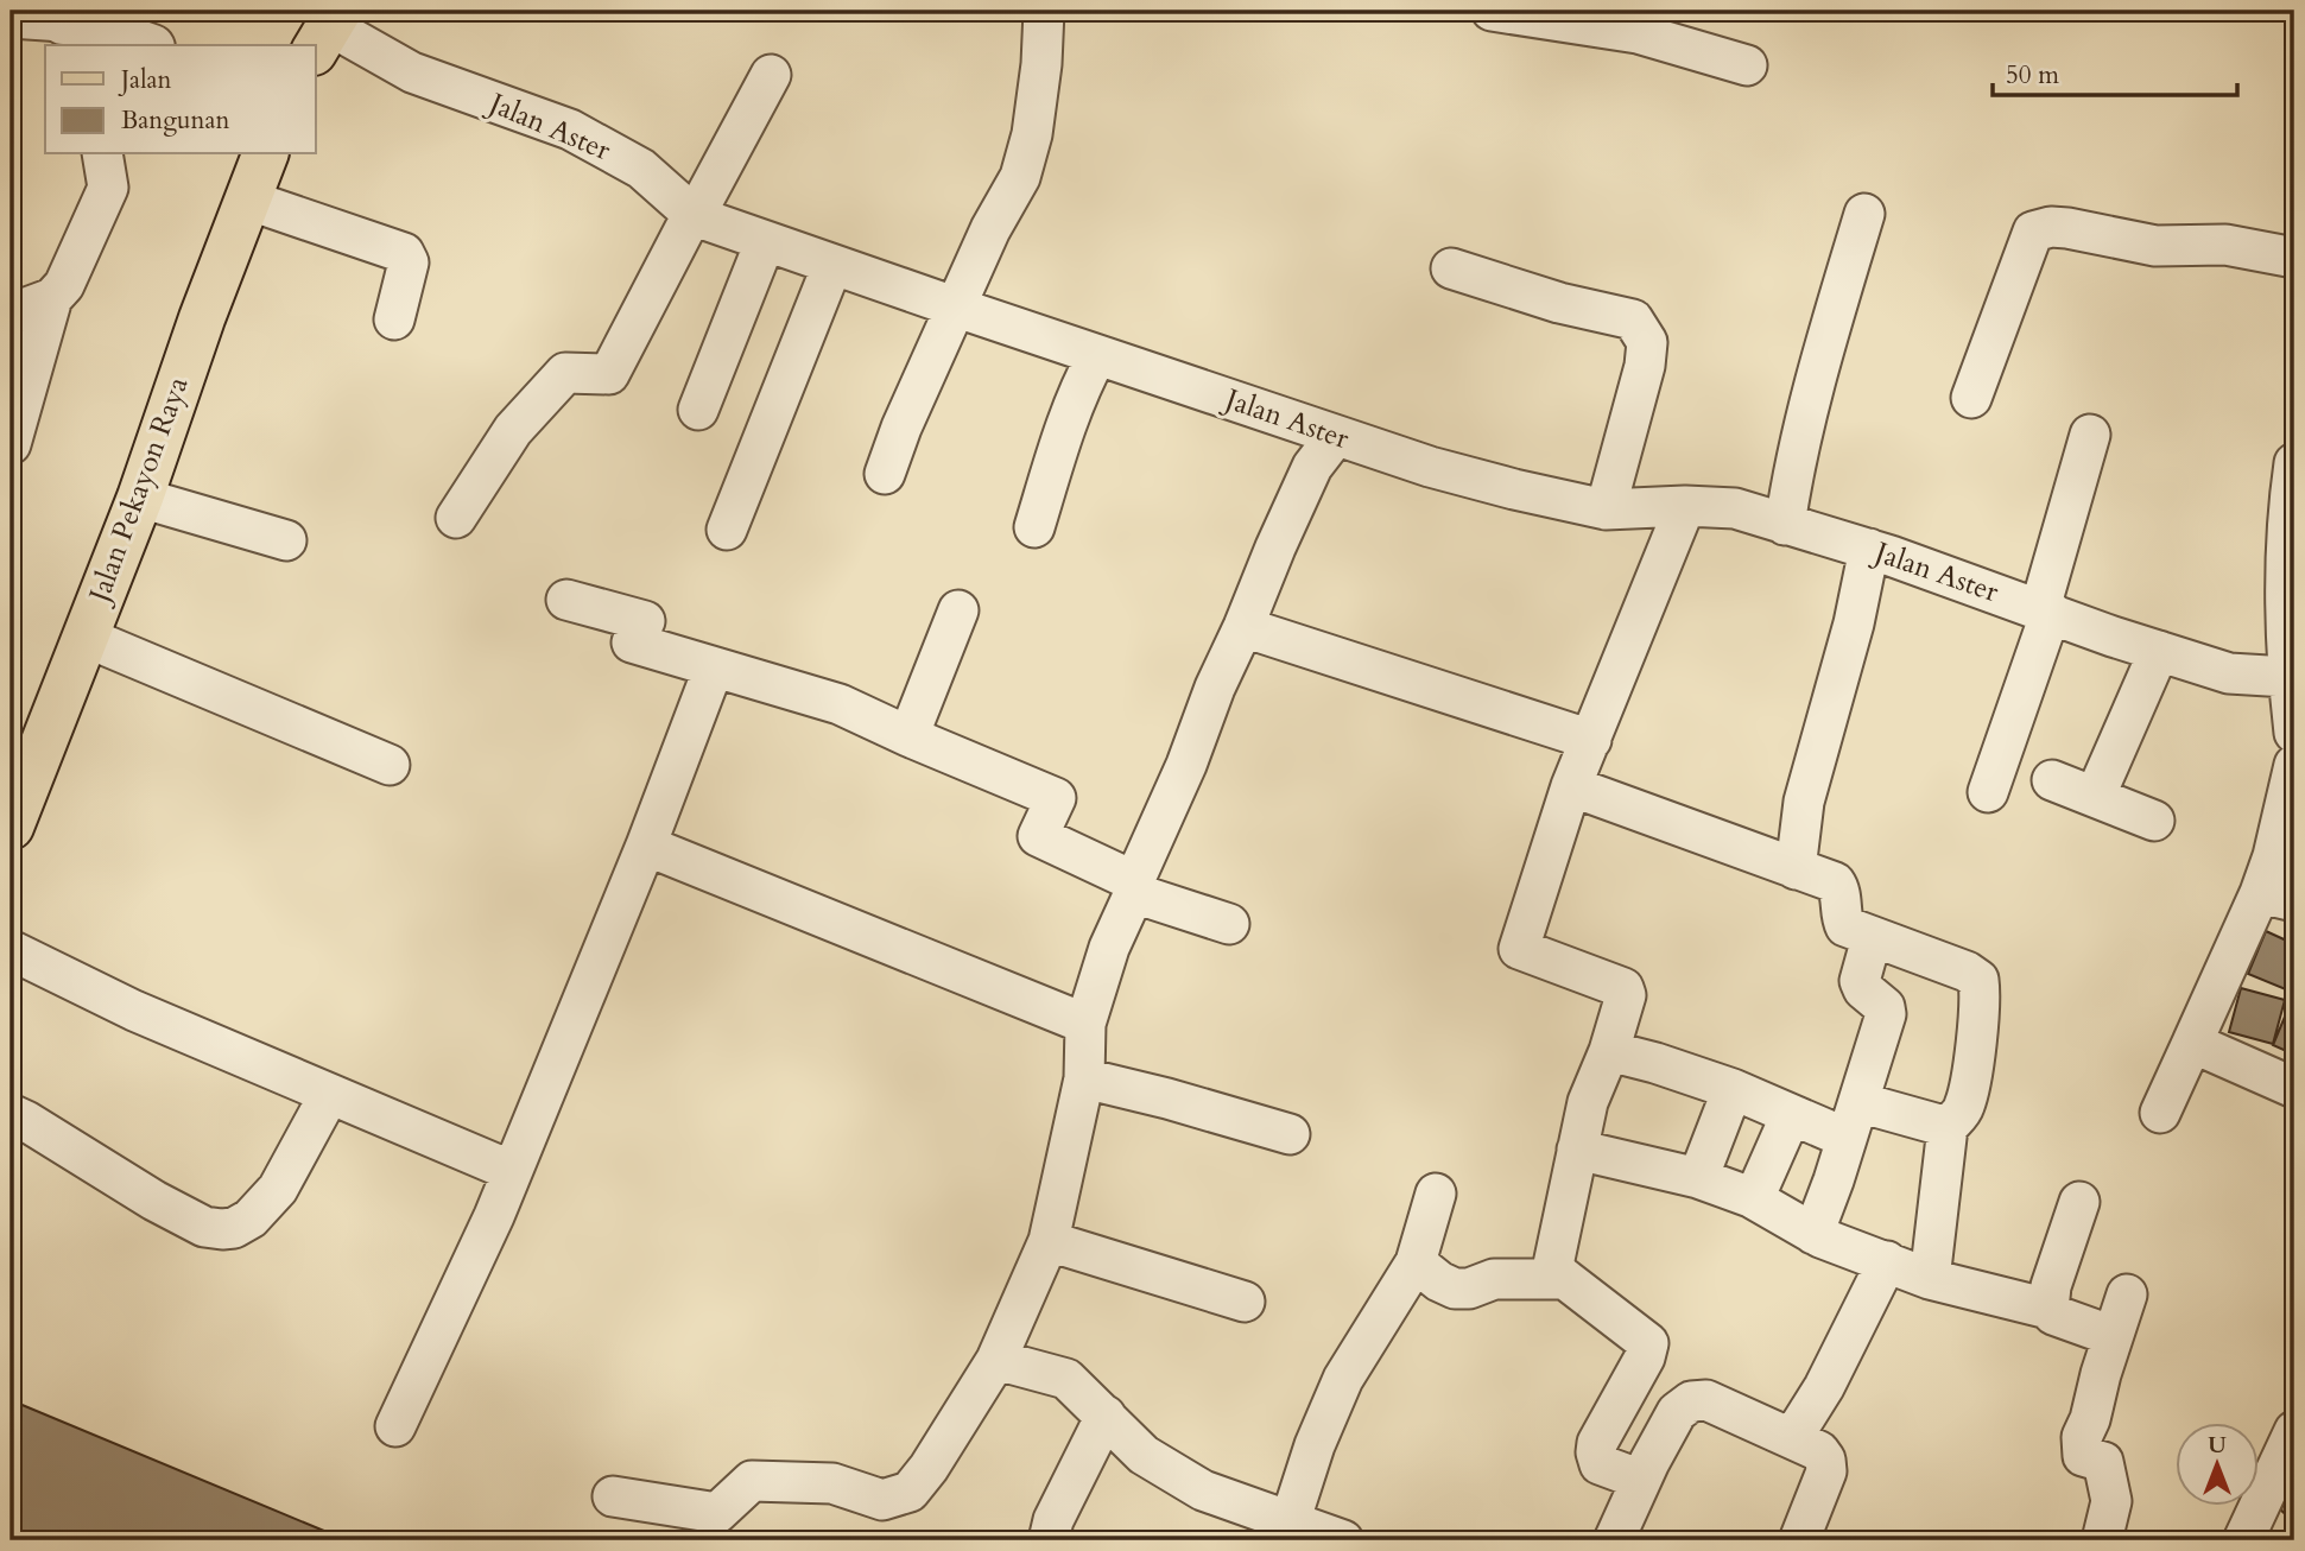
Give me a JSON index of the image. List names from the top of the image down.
{
  "streets": {
    "main road": ["Jalan Pekayon Raya"],
    "street": ["Jalan Aster"]
  },
  "legend": ["Jalan", "Bangunan"],
  "scale_bar": "50 m",
  "north": "top"
}
